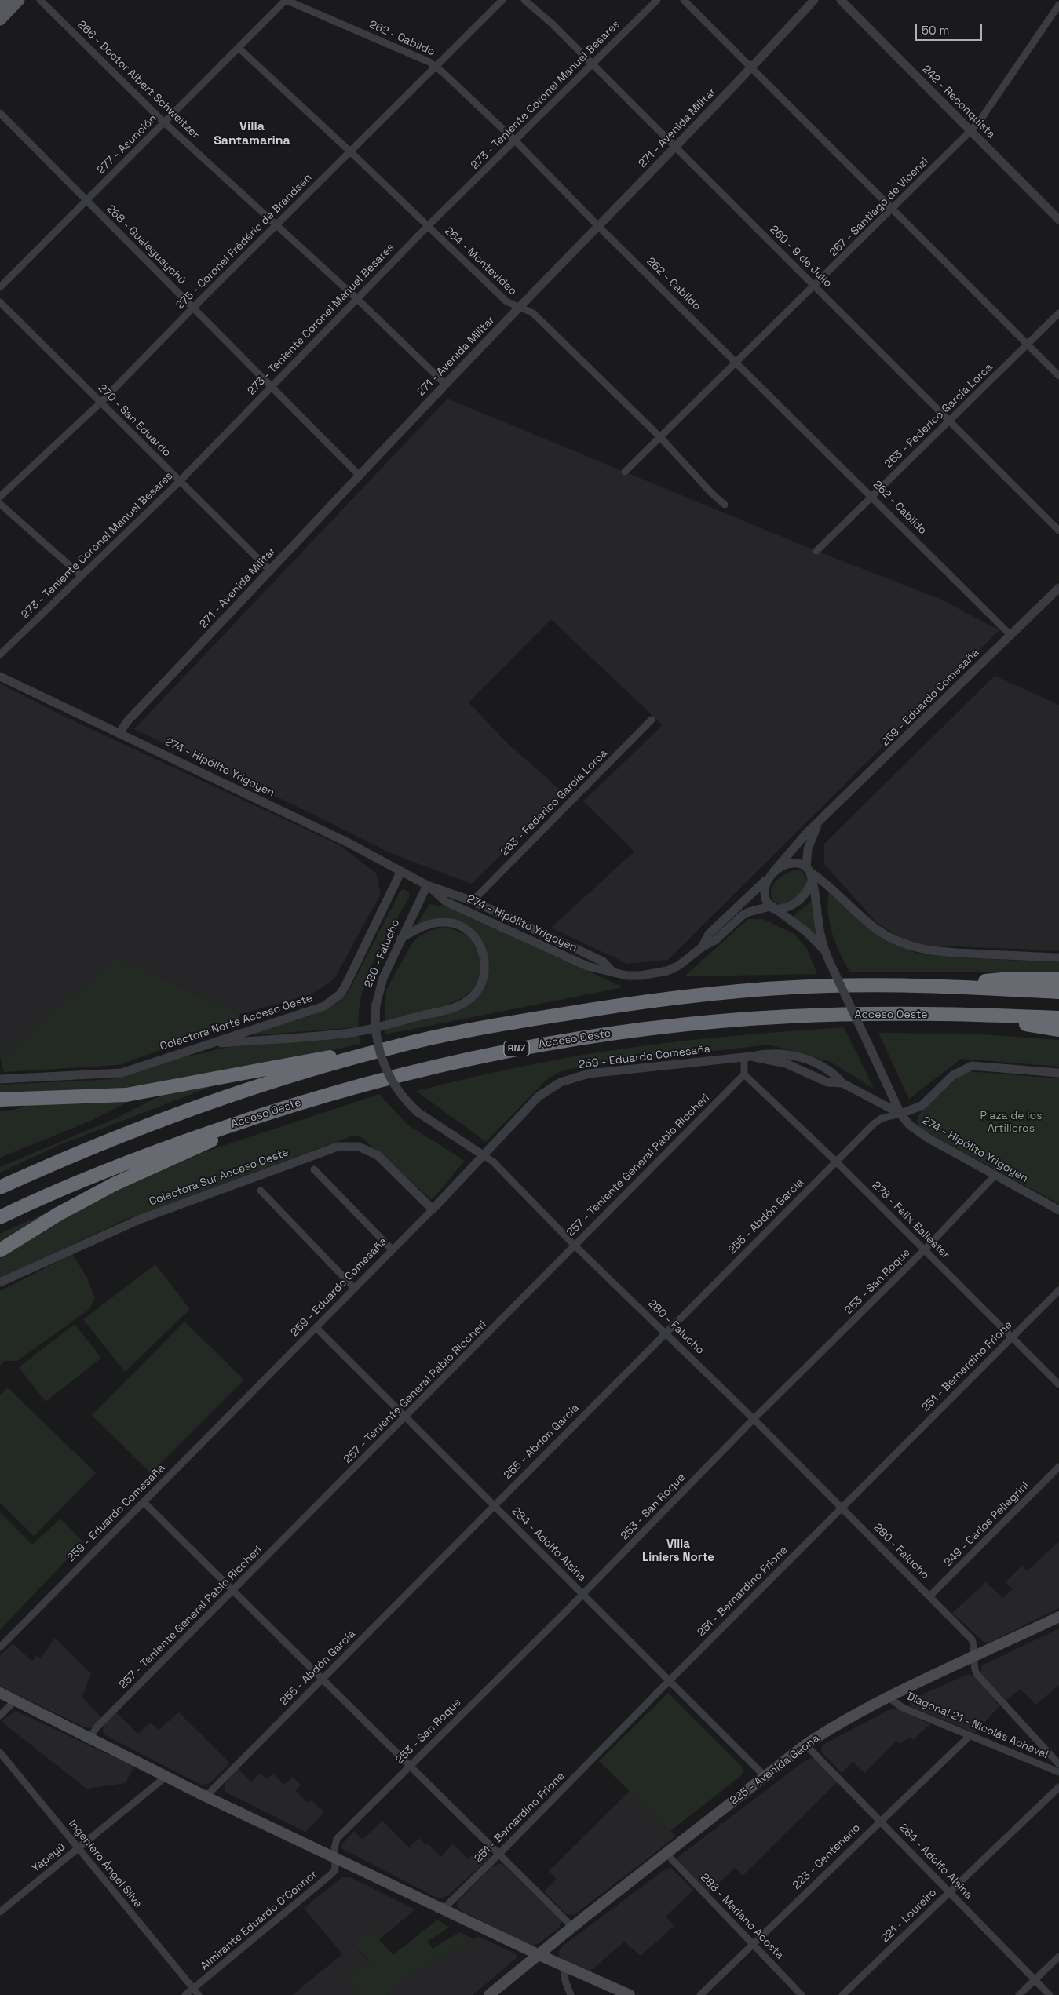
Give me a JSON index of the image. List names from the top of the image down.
{
  "streets": {
    "highway": ["Acceso Oeste", "RN7"],
    "main road": ["225 - Avenida Gaona"],
    "street": [
      "262 - Cabildo",
      "266 - Doctor Albert Schweitzer",
      "273 - Teniente Coronel Manuel Besares",
      "242 - Reconquista",
      "271 - Avenida Militar",
      "277 - Asunción",
      "267 - Santiago de Vicenzi",
      "275 - Coronel Frédéric de Brandsen",
      "268 - Gualeguaychú",
      "260 - 9 de Julio",
      "264 - Montevideo",
      "263 - Federico García Lorca",
      "270 - San Eduardo",
      "259 - Eduardo Comesaña",
      "274 - Hipólito Yrigoyen",
      "280 - Falucho",
      "Colectora Norte Acceso Oeste",
      "257 - Teniente General Pablo Riccheri",
      "Colectora Sur Acceso Oeste",
      "255 - Abdón García",
      "278 - Félix Ballester",
      "253 - San Roque",
      "251 - Bernardino Frione",
      "249 - Carlos Pellegrini",
      "284 - Adolfo Alsina",
      "Diagonal 21 - Nicolás Achával",
      "223 - Centenario",
      "Yapeyú",
      "Ingeniero Ángel Silva",
      "221 - Loureiro",
      "288 - Mariano Acosta",
      "Almirante Eduardo O'Connor"
    ]
  },
  "crossings": [
    ["262 - Cabildo", "273 - Teniente Coronel Manuel Besares"],
    ["262 - Cabildo", "271 - Avenida Militar"],
    ["262 - Cabildo", "277 - Asunción"],
    ["262 - Cabildo", "267 - Santiago de Vicenzi"],
    ["262 - Cabildo", "275 - Coronel Frédéric de Brandsen"],
    ["262 - Cabildo", "263 - Federico García Lorca"],
    ["262 - Cabildo", "259 - Eduardo Comesaña"],
    ["266 - Doctor Albert Schweitzer", "273 - Teniente Coronel Manuel Besares"],
    ["266 - Doctor Albert Schweitzer", "271 - Avenida Militar"],
    ["266 - Doctor Albert Schweitzer", "277 - Asunción"],
    ["266 - Doctor Albert Schweitzer", "275 - Coronel Frédéric de Brandsen"],
    ["273 - Teniente Coronel Manuel Besares", "268 - Gualeguaychú"],
    ["273 - Teniente Coronel Manuel Besares", "260 - 9 de Julio"],
    ["273 - Teniente Coronel Manuel Besares", "264 - Montevideo"],
    ["273 - Teniente Coronel Manuel Besares", "270 - San Eduardo"],
    ["242 - Reconquista", "267 - Santiago de Vicenzi"],
    ["271 - Avenida Militar", "268 - Gualeguaychú"],
    ["271 - Avenida Militar", "260 - 9 de Julio"],
    ["271 - Avenida Militar", "264 - Montevideo"],
    ["271 - Avenida Militar", "270 - San Eduardo"],
    ["271 - Avenida Militar", "274 - Hipólito Yrigoyen"],
    ["277 - Asunción", "268 - Gualeguaychú"],
    ["277 - Asunción", "264 - Montevideo"],
    ["267 - Santiago de Vicenzi", "260 - 9 de Julio"],
    ["267 - Santiago de Vicenzi", "264 - Montevideo"],
    ["275 - Coronel Frédéric de Brandsen", "268 - Gualeguaychú"],
    ["275 - Coronel Frédéric de Brandsen", "264 - Montevideo"],
    ["275 - Coronel Frédéric de Brandsen", "270 - San Eduardo"],
    ["260 - 9 de Julio", "263 - Federico García Lorca"],
    ["263 - Federico García Lorca", "274 - Hipólito Yrigoyen"],
    ["259 - Eduardo Comesaña", "274 - Hipólito Yrigoyen"],
    ["259 - Eduardo Comesaña", "280 - Falucho"],
    ["259 - Eduardo Comesaña", "Colectora Sur Acceso Oeste"],
    ["259 - Eduardo Comesaña", "284 - Adolfo Alsina"],
    ["274 - Hipólito Yrigoyen", "280 - Falucho"],
    ["274 - Hipólito Yrigoyen", "Colectora Norte Acceso Oeste"],
    ["274 - Hipólito Yrigoyen", "255 - Abdón García"],
    ["274 - Hipólito Yrigoyen", "253 - San Roque"],
    ["280 - Falucho", "257 - Teniente General Pablo Riccheri"],
    ["280 - Falucho", "255 - Abdón García"],
    ["280 - Falucho", "253 - San Roque"],
    ["280 - Falucho", "251 - Bernardino Frione"],
    ["280 - Falucho", "249 - Carlos Pellegrini"],
    ["280 - Falucho", "225 - Avenida Gaona"],
    ["257 - Teniente General Pablo Riccheri", "278 - Félix Ballester"],
    ["257 - Teniente General Pablo Riccheri", "284 - Adolfo Alsina"],
    ["255 - Abdón García", "278 - Félix Ballester"],
    ["255 - Abdón García", "284 - Adolfo Alsina"],
    ["278 - Félix Ballester", "253 - San Roque"],
    ["278 - Félix Ballester", "251 - Bernardino Frione"],
    ["253 - San Roque", "284 - Adolfo Alsina"],
    ["253 - San Roque", "Almirante Eduardo O'Connor"],
    ["251 - Bernardino Frione", "284 - Adolfo Alsina"],
    ["284 - Adolfo Alsina", "225 - Avenida Gaona"],
    ["284 - Adolfo Alsina", "223 - Centenario"],
    ["284 - Adolfo Alsina", "221 - Loureiro"],
    ["Diagonal 21 - Nicolás Achával", "225 - Avenida Gaona"],
    ["Diagonal 21 - Nicolás Achával", "223 - Centenario"],
    ["225 - Avenida Gaona", "288 - Mariano Acosta"],
    ["223 - Centenario", "288 - Mariano Acosta"],
    ["Yapeyú", "Ingeniero Ángel Silva"],
    ["Ingeniero Ángel Silva", "Almirante Eduardo O'Connor"]
  ],
  "districts": ["Villa Santamarina", "Villa Liniers Norte"],
  "parks": ["Plaza de los Artilleros"],
  "scale_bar": "50 m"
}
